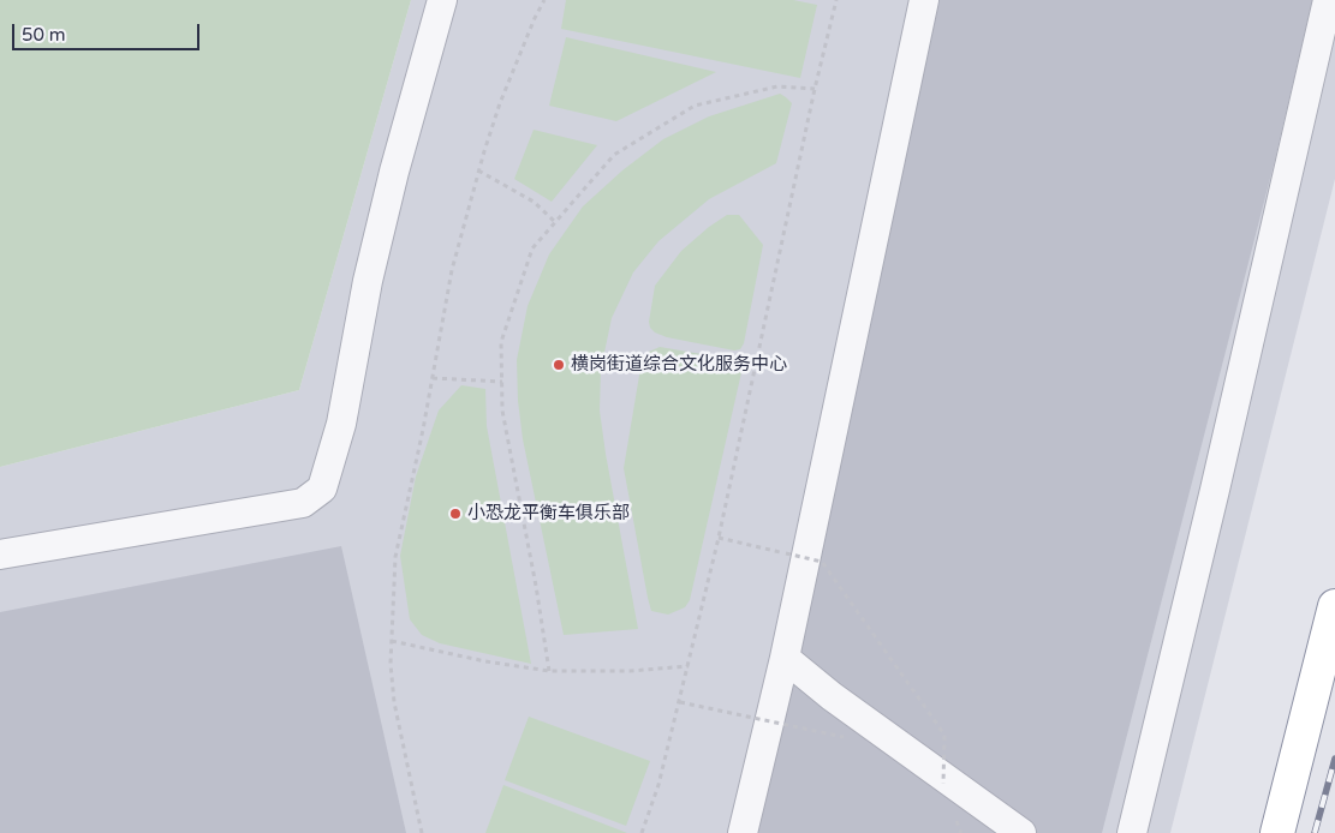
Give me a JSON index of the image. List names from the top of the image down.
{
  "places": ["横岗街道综合文化服务中心", "小恐龙平衡车俱乐部"],
  "scale_bar": "50 m"
}
